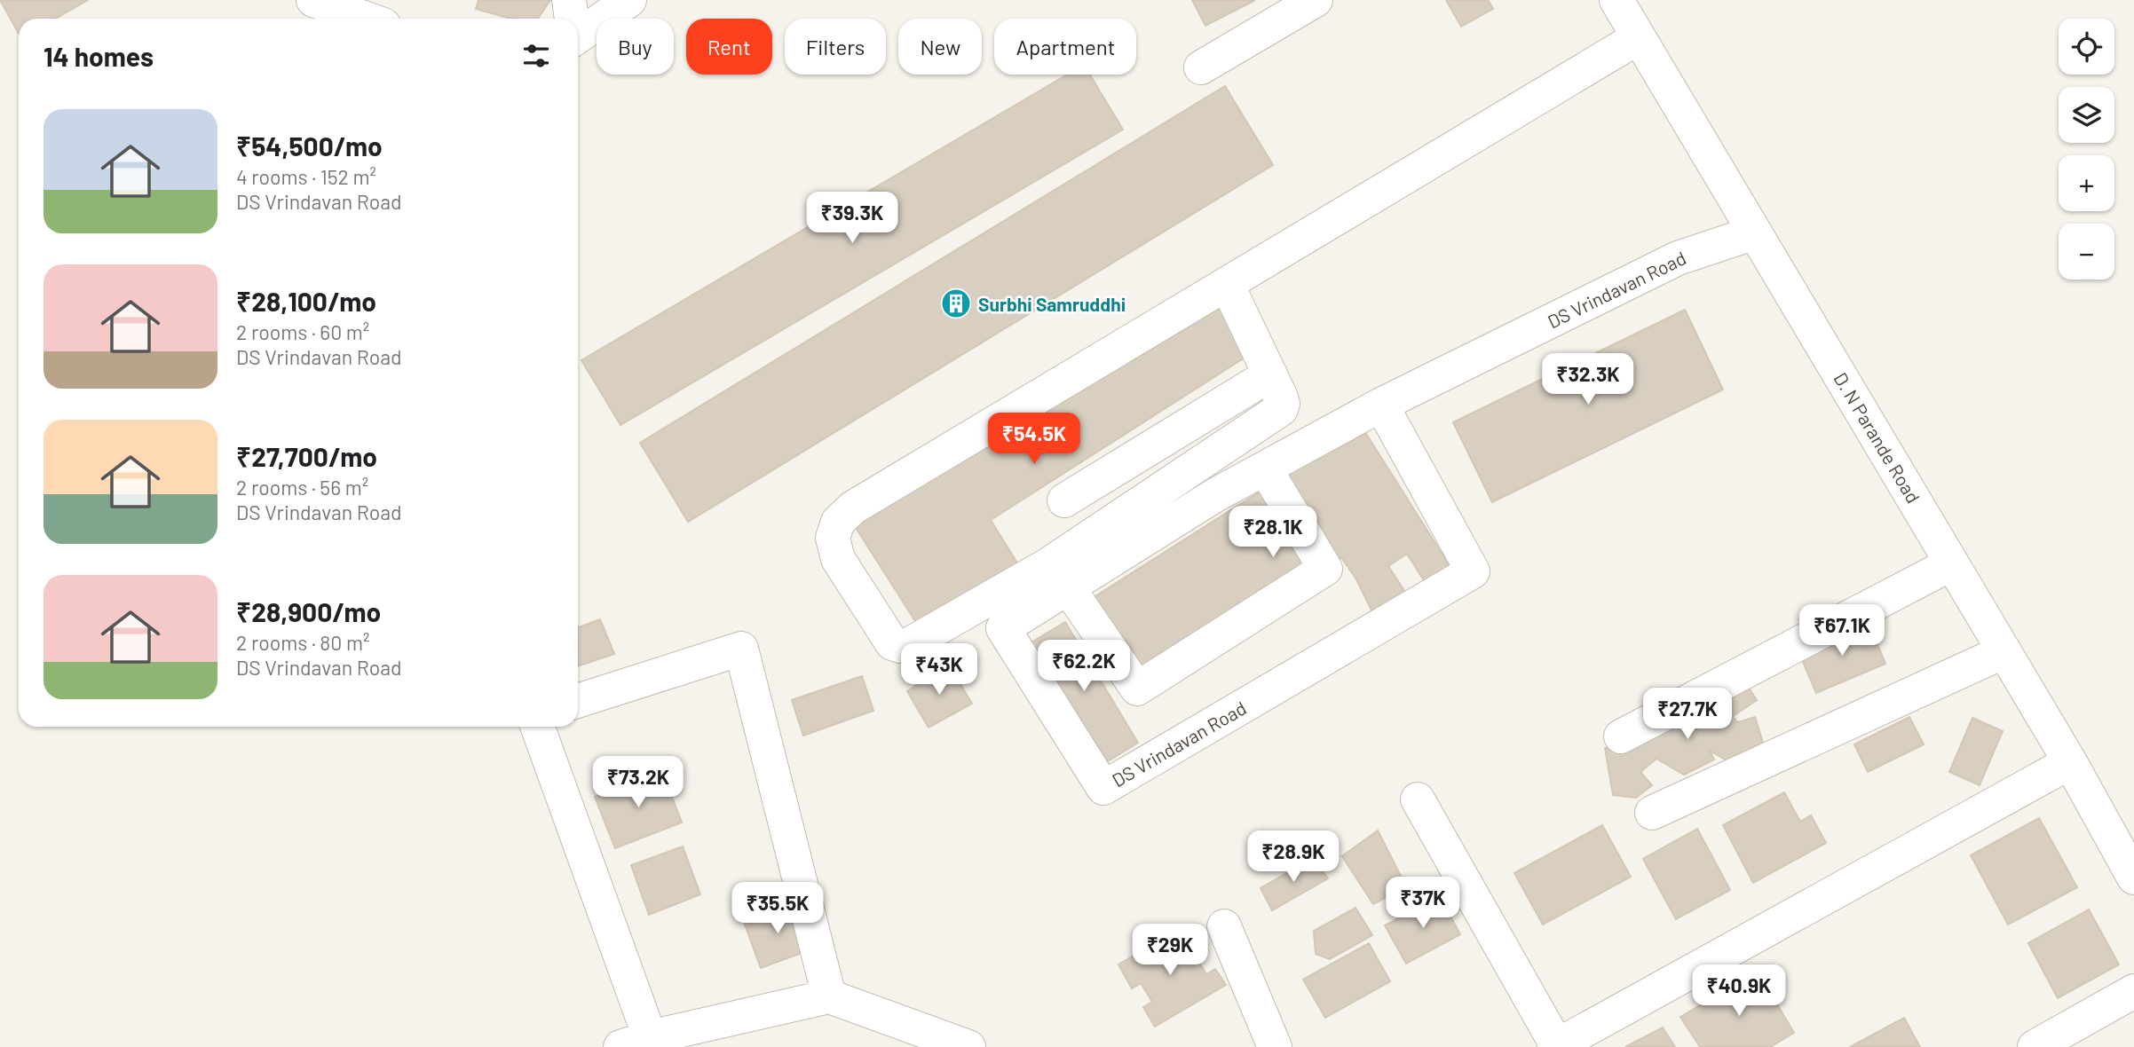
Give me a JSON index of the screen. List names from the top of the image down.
{
  "streets": {
    "street": ["DS Vrindavan Road", "D. N Parande Road"]
  },
  "crossings": [
    ["DS Vrindavan Road", "D. N Parande Road"]
  ],
  "places": {
    "building": ["Surbhi Samruddhi"]
  },
  "page": {
    "map_buttons": ["+", "−"],
    "chip": [
      "Buy",
      "Rent",
      "Filters",
      "New",
      "Apartment"
    ],
    "heading": "14 homes",
    "list": [
      {
        "name": "₹54,500/mo",
        "note": "4 rooms · 152 m² · DS Vrindavan Road"
      },
      {
        "name": "₹28,100/mo",
        "note": "2 rooms · 60 m² · DS Vrindavan Road"
      },
      {
        "name": "₹27,700/mo",
        "note": "2 rooms · 56 m² · DS Vrindavan Road"
      },
      {
        "name": "₹28,900/mo",
        "note": "2 rooms · 80 m² · DS Vrindavan Road"
      }
    ],
    "price": [
      "₹39.3K",
      "₹32.3K",
      "₹54.5K",
      "₹28.1K",
      "₹67.1K",
      "₹62.2K",
      "₹43K",
      "₹27.7K",
      "₹73.2K",
      "₹28.9K",
      "₹37K",
      "₹35.5K",
      "₹29K",
      "₹40.9K"
    ]
  }
}
